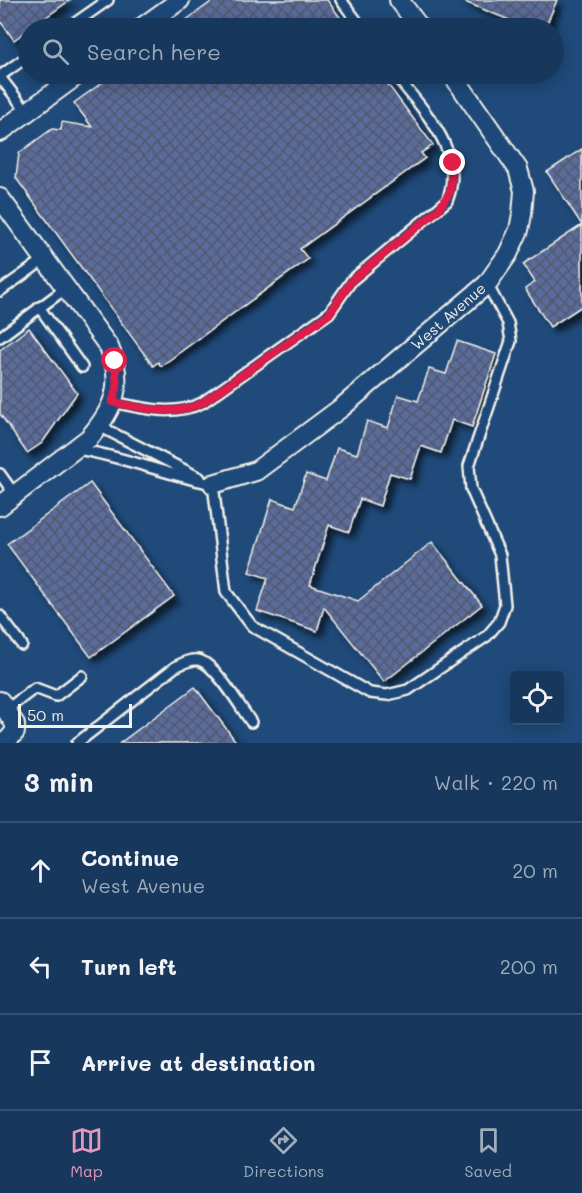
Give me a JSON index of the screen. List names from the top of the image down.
{
  "streets": {
    "street": ["West Avenue"]
  },
  "scale_bar": "50 m",
  "page": {
    "search": "Search here",
    "scale": "50 m",
    "heading": ["3 min", "Walk · 220 m"],
    "list": [
      ["Continue", "West Avenue", "20 m"],
      ["Turn left", "200 m"],
      "Arrive at destination"
    ],
    "nav": ["Map", "Directions", "Saved"]
  }
}
